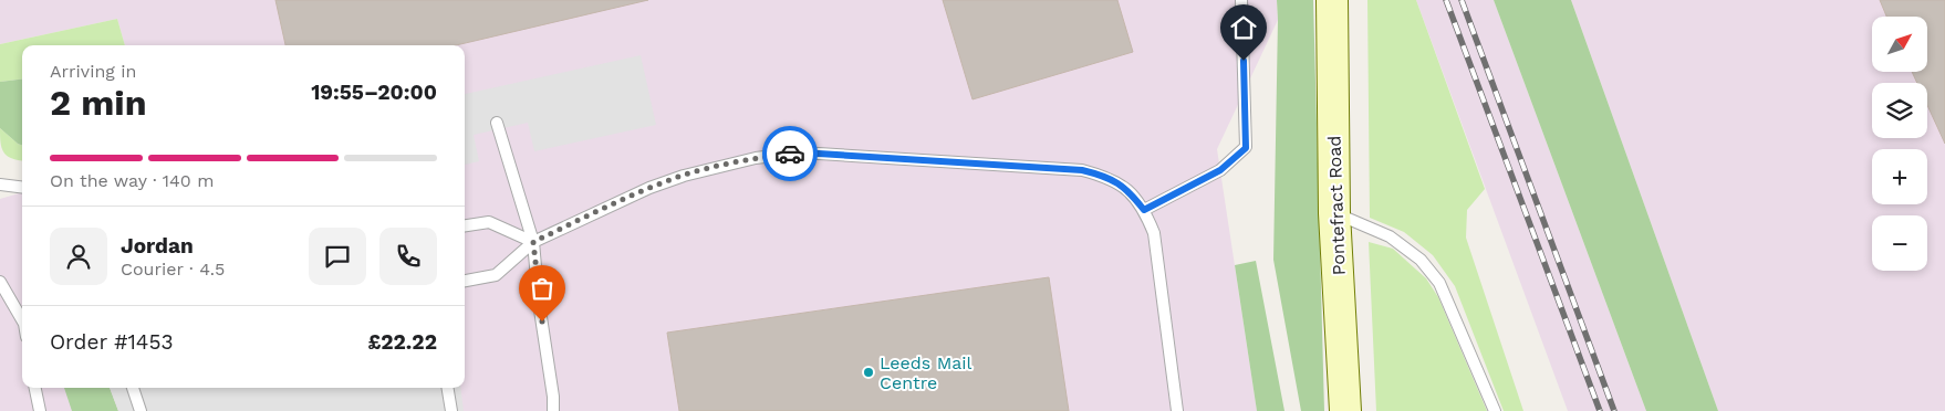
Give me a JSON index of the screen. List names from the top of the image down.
{
  "streets": {
    "main road": ["Pontefract Road"]
  },
  "places": ["Leeds Mail Centre"],
  "north": "top right",
  "page": {
    "map_buttons": ["+", "−"],
    "heading": ["2 min", "Arriving in", "19:55–20:00"],
    "panel": [
      "Jordan",
      "Courier · 4.5",
      "Order #1453",
      "£22.22"
    ],
    "bar": "On the way · 140 m"
  }
}
